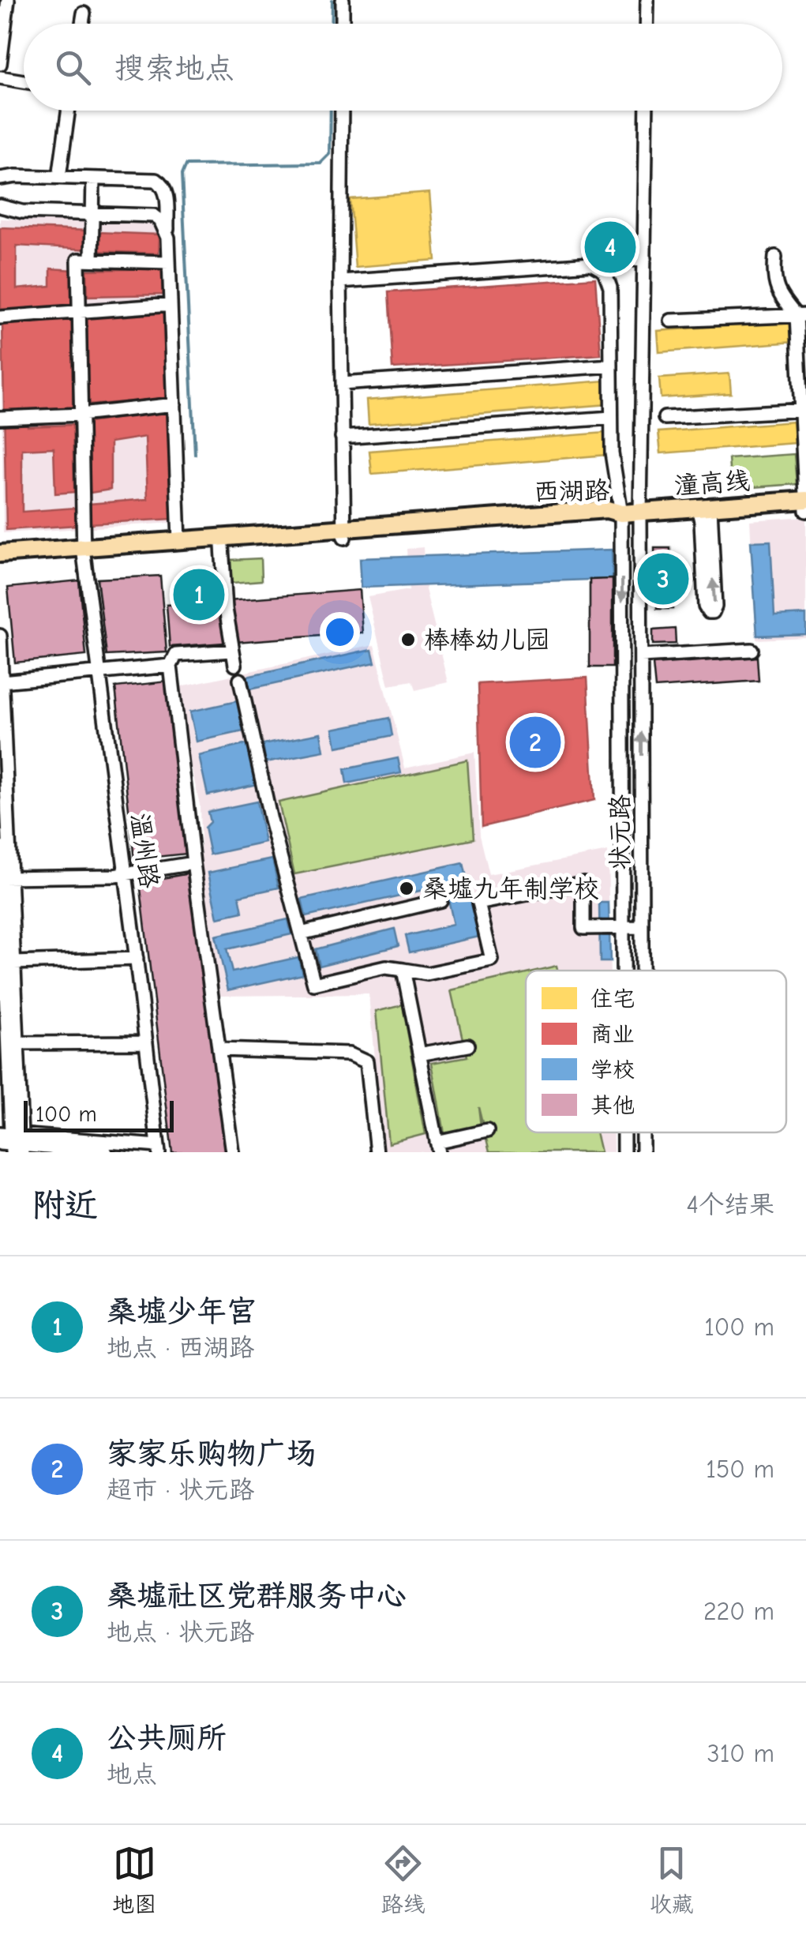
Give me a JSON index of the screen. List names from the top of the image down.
{
  "streets": {
    "main road": ["潼高线", "西湖路"],
    "street": ["状元路", "温州路"]
  },
  "crossings": [
    ["潼高线", "西湖路"],
    ["潼高线", "状元路"],
    ["西湖路", "状元路"],
    ["西湖路", "温州路"]
  ],
  "places": ["棒棒幼儿园", "桑墟九年制学校"],
  "legend": [
    "住宅",
    "商业",
    "学校",
    "其他"
  ],
  "scale_bar": "100 m",
  "page": {
    "search": "搜索地点",
    "pins": [
      "4",
      "3",
      "1",
      "2"
    ],
    "scale": "100 m",
    "heading": ["附近", "4个结果"],
    "list": [
      {
        "mark": "1",
        "name": "桑墟少年宫",
        "note": "地点 · 西湖路",
        "value": "100 m"
      },
      {
        "mark": "2",
        "name": "家家乐购物广场",
        "note": "超市 · 状元路",
        "value": "150 m"
      },
      {
        "mark": "3",
        "name": "桑墟社区党群服务中心",
        "note": "地点 · 状元路",
        "value": "220 m"
      },
      {
        "mark": "4",
        "name": "公共厕所",
        "note": "地点",
        "value": "310 m"
      }
    ],
    "nav": ["地图", "路线", "收藏"]
  }
}
